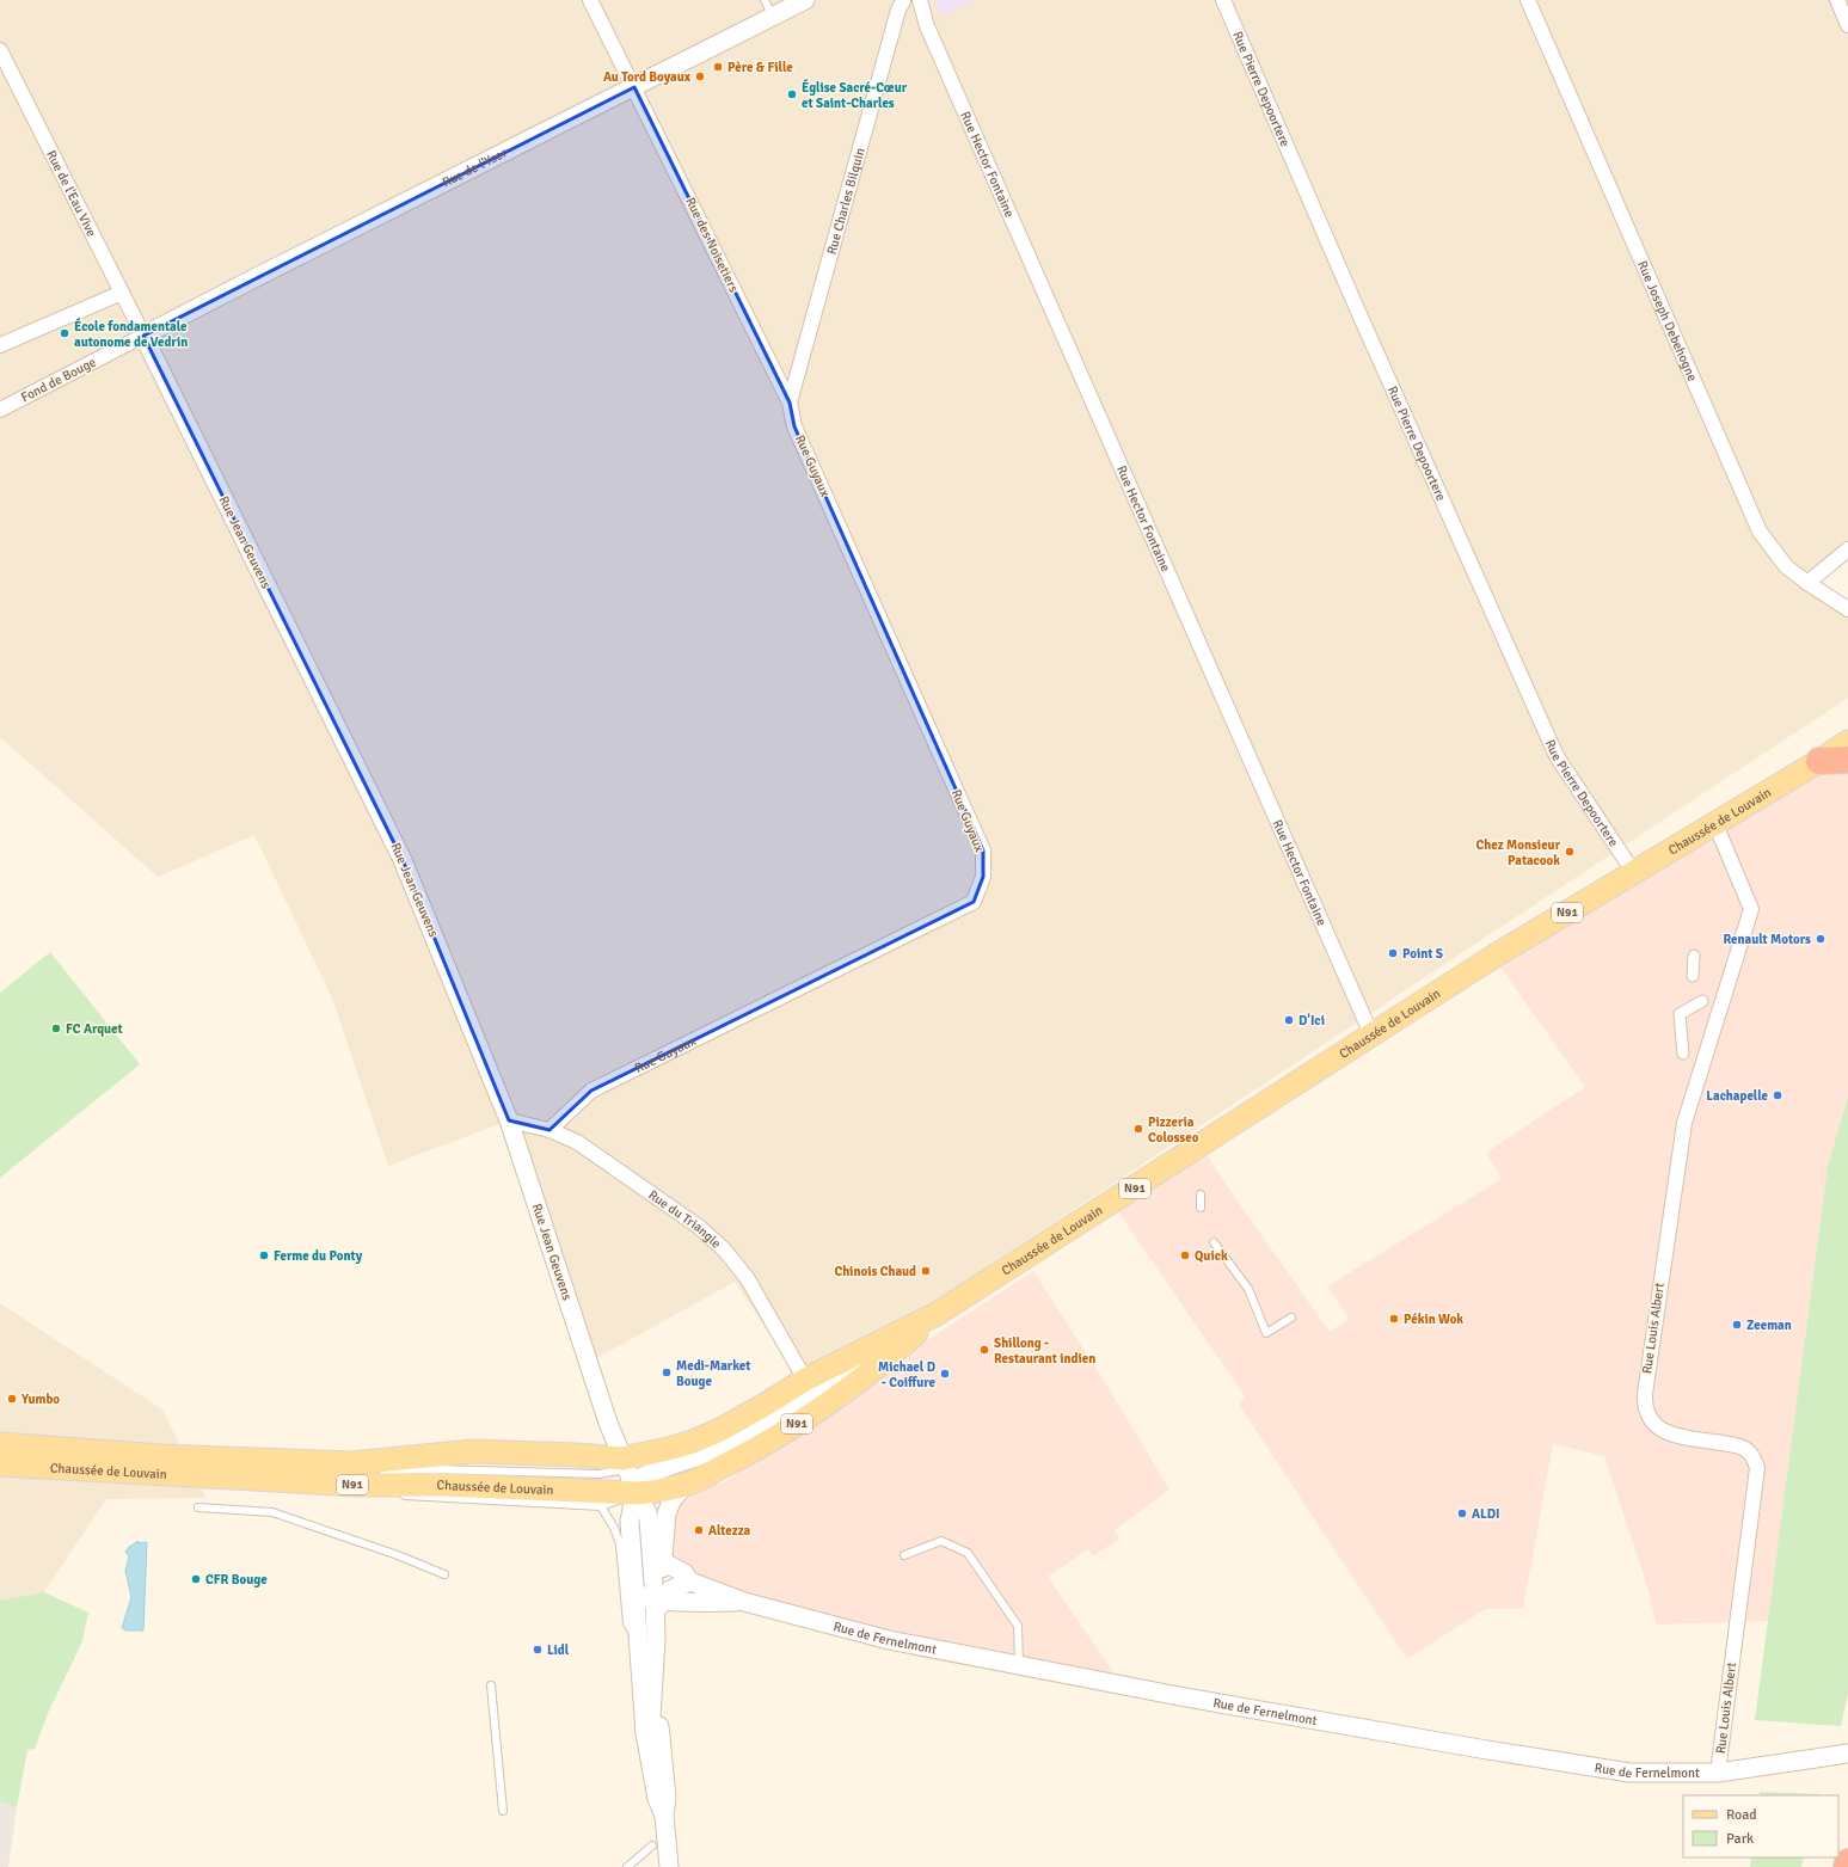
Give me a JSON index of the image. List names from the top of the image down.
{
  "streets": {
    "main road": ["Chaussée de Louvain", "N91"],
    "street": [
      "Rue Pierre Depoortere",
      "Rue Hector Fontaine",
      "Rue de l'Yser",
      "Rue de l'Eau Vive",
      "Rue Charles Bilquin",
      "Rue des Noisetiers",
      "Rue Joseph Debehogne",
      "Fond de Bouge",
      "Rue Guyaux",
      "Rue Jean Geuvens",
      "Rue du Triangle",
      "Rue Louis Albert",
      "Rue de Fernelmont"
    ]
  },
  "crossings": [
    ["Rue Pierre Depoortere", "Chaussée de Louvain"],
    ["Rue Hector Fontaine", "Chaussée de Louvain"],
    ["Rue de l'Yser", "Rue de l'Eau Vive"],
    ["Rue de l'Yser", "Rue des Noisetiers"],
    ["Rue de l'Yser", "Fond de Bouge"],
    ["Rue de l'Yser", "Rue Jean Geuvens"],
    ["Rue de l'Eau Vive", "Fond de Bouge"],
    ["Rue de l'Eau Vive", "Rue Jean Geuvens"],
    ["Rue Charles Bilquin", "Rue des Noisetiers"],
    ["Rue Charles Bilquin", "Rue Guyaux"],
    ["Rue des Noisetiers", "Rue Guyaux"],
    ["Fond de Bouge", "Rue Jean Geuvens"],
    ["Rue Guyaux", "Rue du Triangle"],
    ["Rue Jean Geuvens", "Chaussée de Louvain"],
    ["Rue Jean Geuvens", "Rue du Triangle"],
    ["Rue Jean Geuvens", "Rue de Fernelmont"],
    ["Chaussée de Louvain", "Rue du Triangle"],
    ["Chaussée de Louvain", "Rue Louis Albert"],
    ["Rue Louis Albert", "Rue de Fernelmont"]
  ],
  "places": [
    "Père & Fille",
    "Au Tord Boyaux",
    "Église Sacré-Cœur et Saint-Charles",
    "École fondamentale autonome de Vedrin",
    "Chez Monsieur Patacook",
    "Renault Motors",
    "Point S",
    "D'Ici",
    "FC Arquet",
    "Lachapelle",
    "Pizzeria Colosseo",
    "Ferme du Ponty",
    "Quick",
    "Chinois Chaud",
    "Pékin Wok",
    "Zeeman",
    "Shillong - Restaurant indien",
    "Medi-Market Bouge",
    "Michael D - Coiffure",
    "Yumbo",
    "ALDI",
    "Altezza",
    "CFR Bouge",
    "Lidl"
  ],
  "legend": ["Road", "Park"]
}
